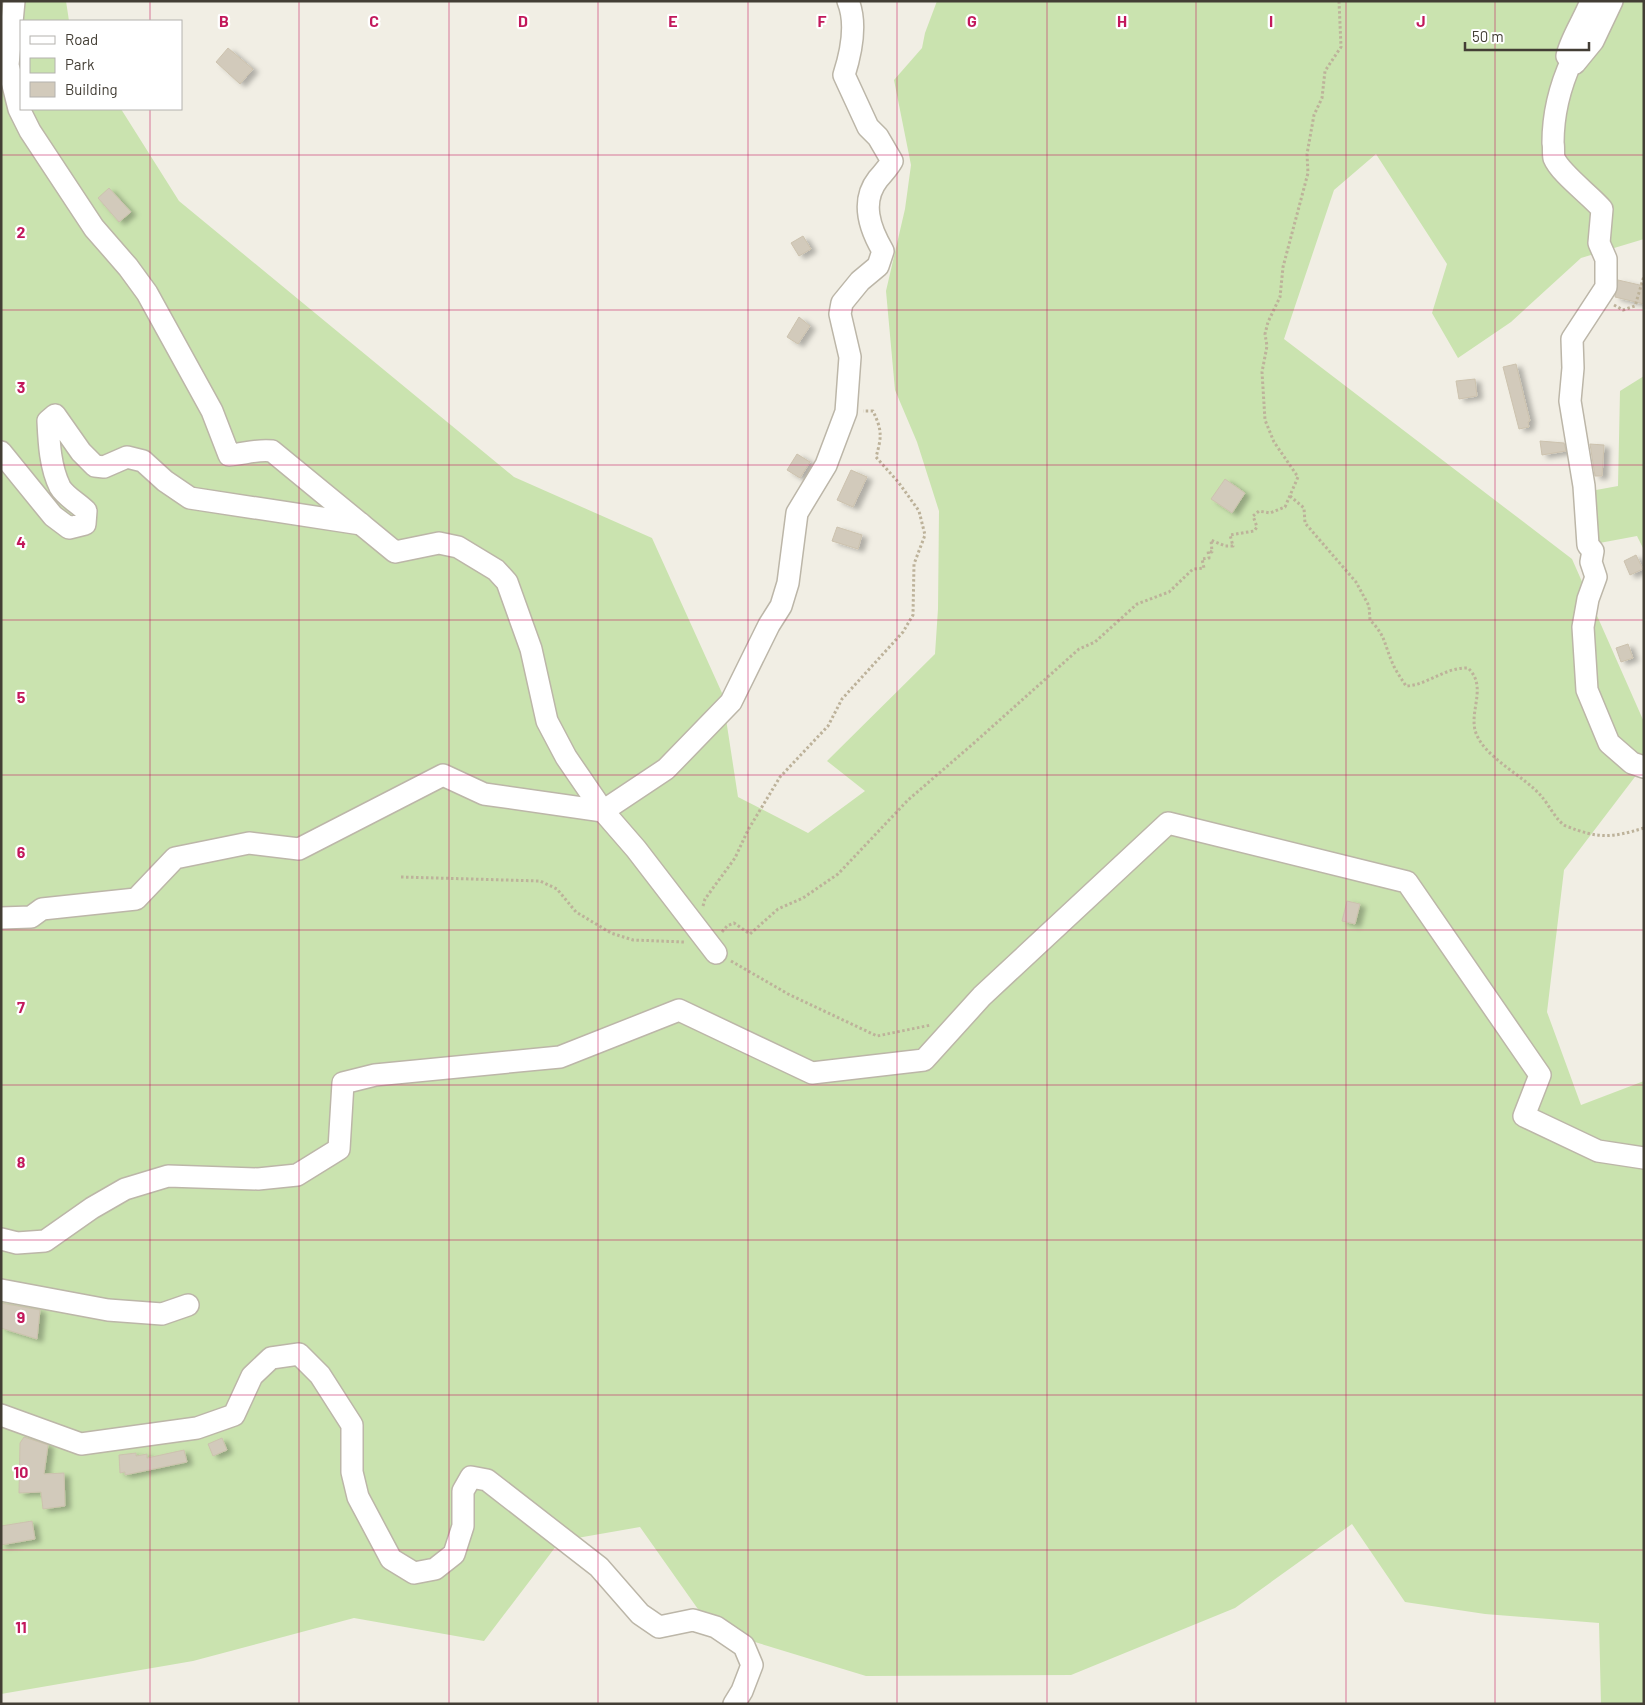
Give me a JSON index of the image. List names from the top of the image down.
{
  "legend": ["Road", "Park", "Building"],
  "scale_bar": "50 m",
  "grid": {
    "columns": [
      "B",
      "C",
      "D",
      "E",
      "F",
      "G",
      "H",
      "I",
      "J"
    ],
    "rows": [
      "2",
      "3",
      "4",
      "5",
      "6",
      "7",
      "8",
      "9",
      "10",
      "11"
    ]
  }
}
